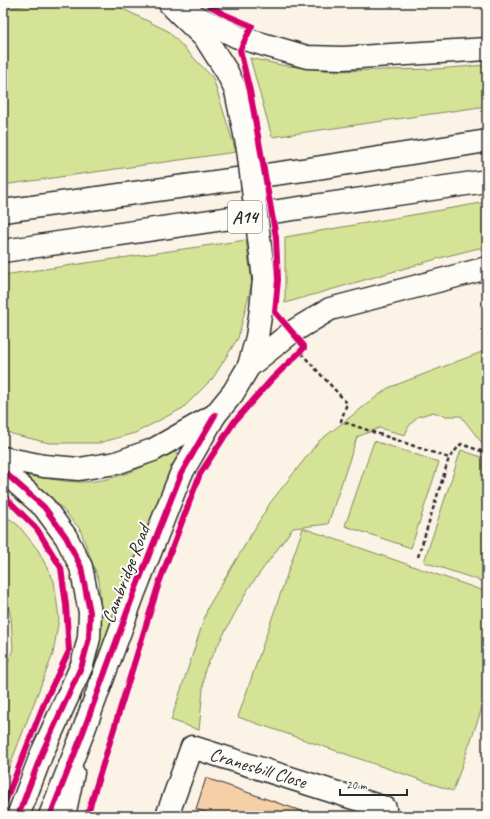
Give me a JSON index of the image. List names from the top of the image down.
{
  "streets": {
    "main road": ["A14", "Cambridge Road", "Cranesbill Close"]
  },
  "scale_bar": "20 m"
}
